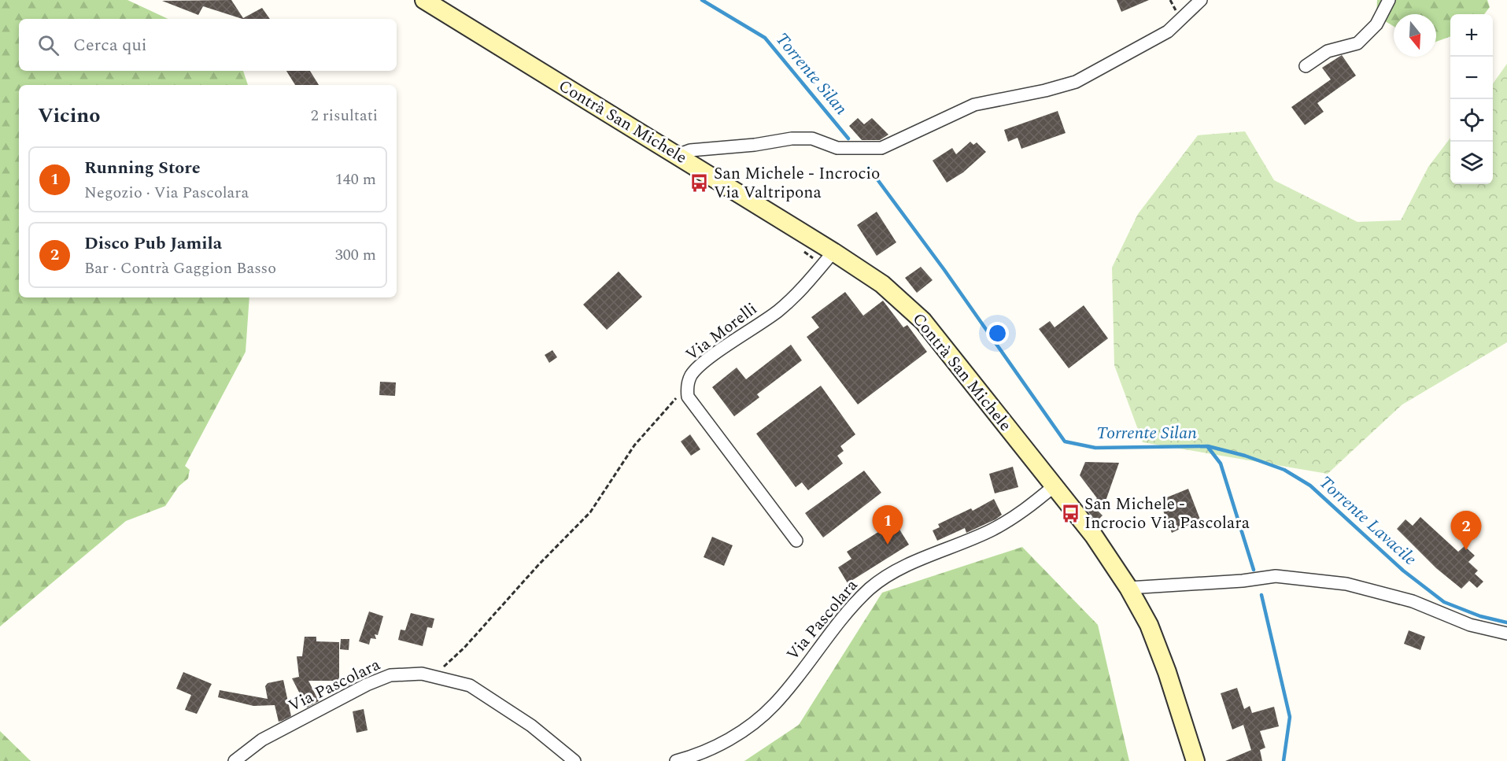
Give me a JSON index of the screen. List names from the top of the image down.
{
  "streets": {
    "main road": ["Contrà San Michele"],
    "street": ["Via Morelli", "Via Pascolara"]
  },
  "crossings": [
    ["Contrà San Michele", "Via Morelli"],
    ["Contrà San Michele", "Via Pascolara"]
  ],
  "water": ["Torrente Silan", "Torrente Lavacile"],
  "places": {
    "bus stop": ["San Michele - Incrocio Via Valtripona", "San Michele - Incrocio Via Pascolara"]
  },
  "north": "bottom",
  "page": {
    "map_buttons": ["+", "−"],
    "search": "Cerca qui",
    "heading": ["Vicino", "2 risultati"],
    "list": [
      {
        "mark": "1",
        "name": "Running Store",
        "note": "Negozio · Via Pascolara",
        "value": "140 m"
      },
      {
        "mark": "2",
        "name": "Disco Pub Jamila",
        "note": "Bar · Contrà Gaggion Basso",
        "value": "300 m"
      }
    ],
    "pins": ["1", "2"]
  }
}
